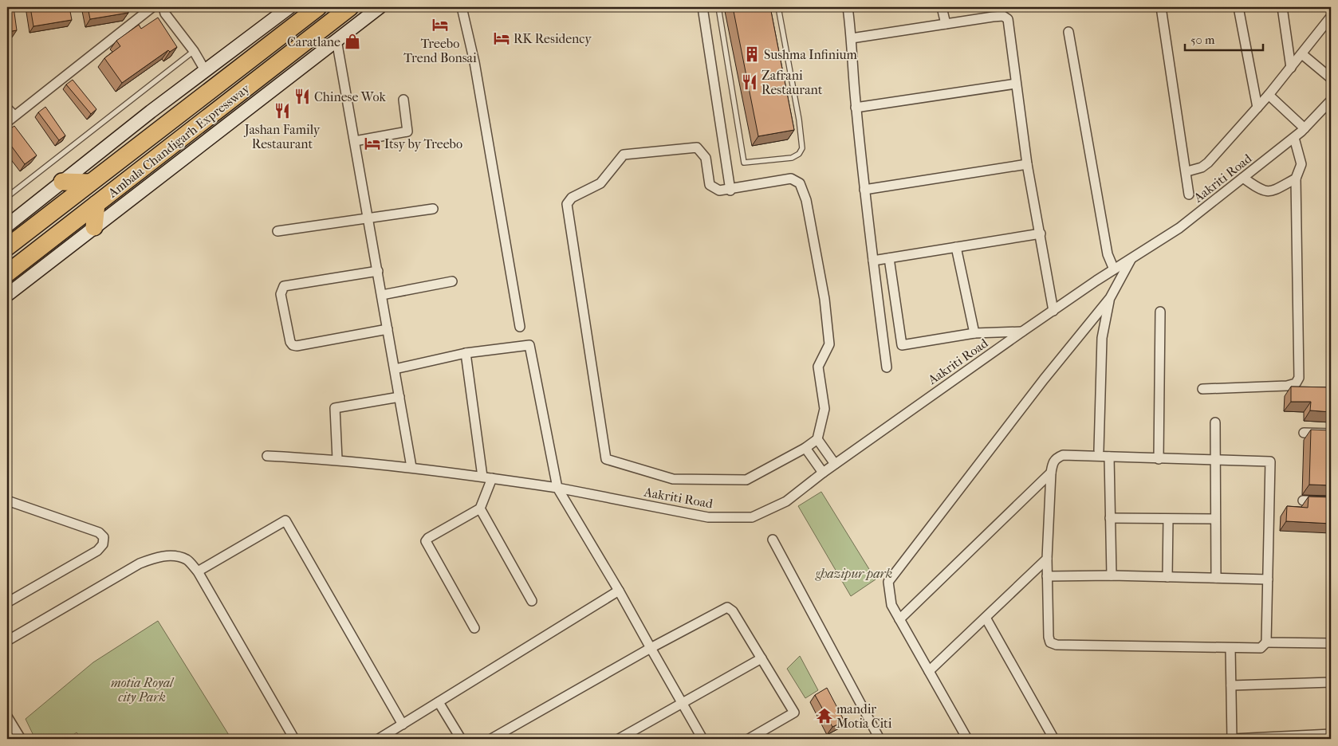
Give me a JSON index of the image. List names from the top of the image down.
{
  "streets": {
    "highway": ["Ambala Chandigarh Expressway"],
    "street": ["Aakriti Road"]
  },
  "parks": ["ghazipur park", "motia Royal city Park"],
  "places": {
    "hotel": ["Treebo Trend Bonsai", "RK Residency", "Itsy by Treebo"],
    "shop": ["Caratlane"],
    "building": ["Sushma Infinium"],
    "restaurant": ["Zafrani Restaurant", "Chinese Wok", "Jashan Family Restaurant"],
    "temple": ["mandir Motia Citi"]
  },
  "scale_bar": "50 m"
}
